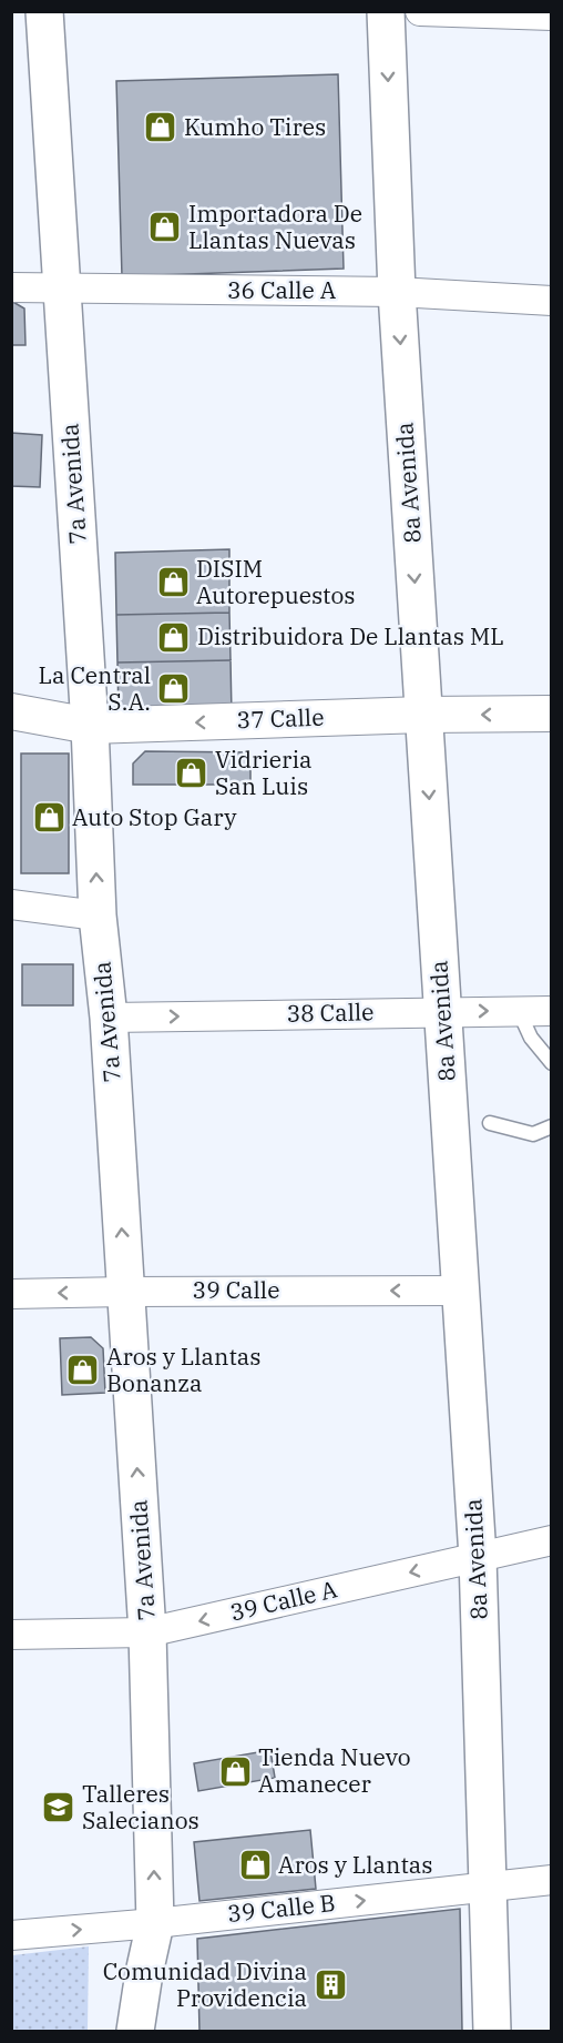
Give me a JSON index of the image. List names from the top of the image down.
{
  "streets": {
    "main road": ["8a Avenida", "7a Avenida"],
    "street": [
      "36 Calle A",
      "37 Calle",
      "38 Calle",
      "39 Calle",
      "39 Calle A",
      "39 Calle B"
    ]
  },
  "crossings": [
    ["36 Calle A", "8a Avenida"],
    ["36 Calle A", "7a Avenida"],
    ["8a Avenida", "37 Calle"],
    ["8a Avenida", "38 Calle"],
    ["8a Avenida", "39 Calle"],
    ["8a Avenida", "39 Calle A"],
    ["8a Avenida", "39 Calle B"],
    ["7a Avenida", "37 Calle"],
    ["7a Avenida", "38 Calle"],
    ["7a Avenida", "39 Calle"],
    ["7a Avenida", "39 Calle A"],
    ["7a Avenida", "39 Calle B"]
  ],
  "one_way": [
    "8a Avenida",
    "7a Avenida",
    "37 Calle",
    "38 Calle",
    "39 Calle",
    "39 Calle A",
    "39 Calle B"
  ],
  "places": {
    "shop": [
      "Kumho Tires",
      "Importadora De Llantas Nuevas",
      "DISIM Autorepuestos",
      "Distribuidora De Llantas ML",
      "La Central S.A.",
      "Vidrieria San Luis",
      "Auto Stop Gary",
      "Aros y Llantas Bonanza",
      "Tienda Nuevo Amanecer",
      "Aros y Llantas"
    ],
    "school or university": ["Talleres Salecianos"],
    "building": ["Comunidad Divina Providencia"]
  }
}
